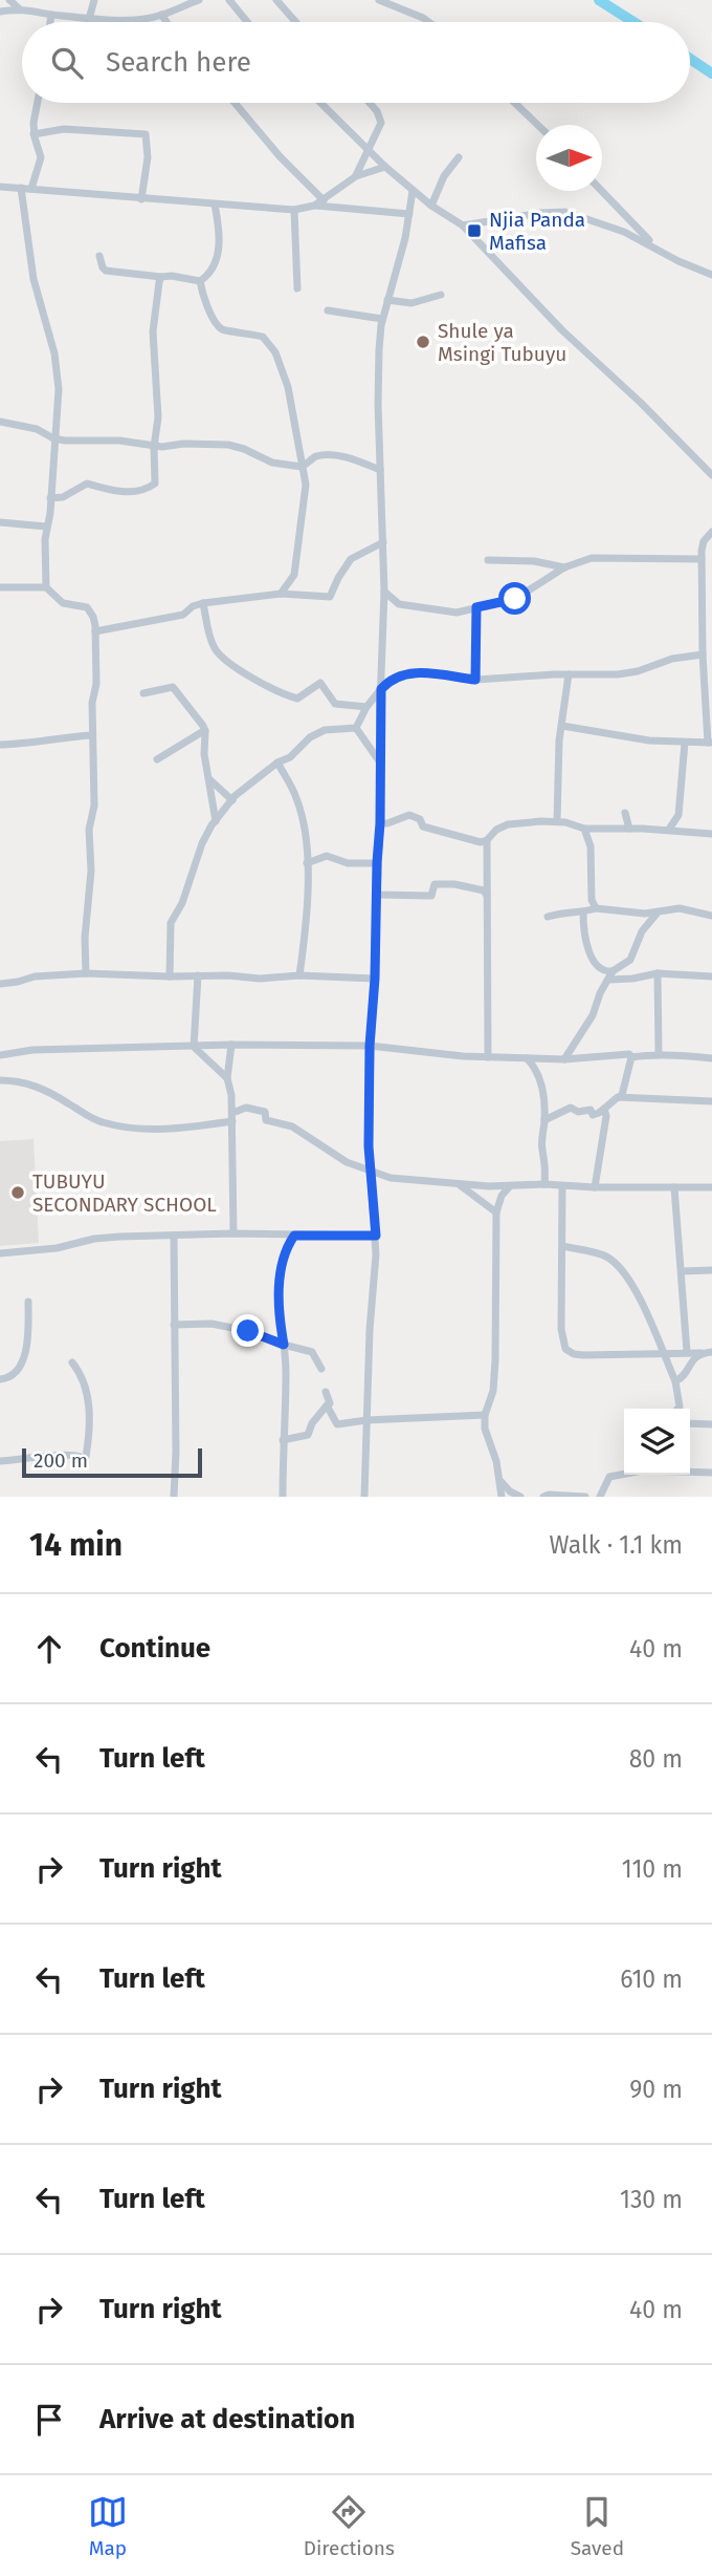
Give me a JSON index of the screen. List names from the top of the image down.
{
  "places": {
    "transit": ["Njia Panda Mafisa"],
    "other": ["Shule ya Msingi Tubuyu", "TUBUYU SECONDARY SCHOOL"]
  },
  "scale_bar": "200 m",
  "north": "right",
  "page": {
    "search": "Search here",
    "scale": "200 m",
    "heading": ["14 min", "Walk · 1.1 km"],
    "list": [
      ["Continue", "40 m"],
      ["Turn left", "80 m"],
      ["Turn right", "110 m"],
      ["Turn left", "610 m"],
      ["Turn right", "90 m"],
      ["Turn left", "130 m"],
      ["Turn right", "40 m"],
      "Arrive at destination"
    ],
    "nav": ["Map", "Directions", "Saved"]
  }
}
